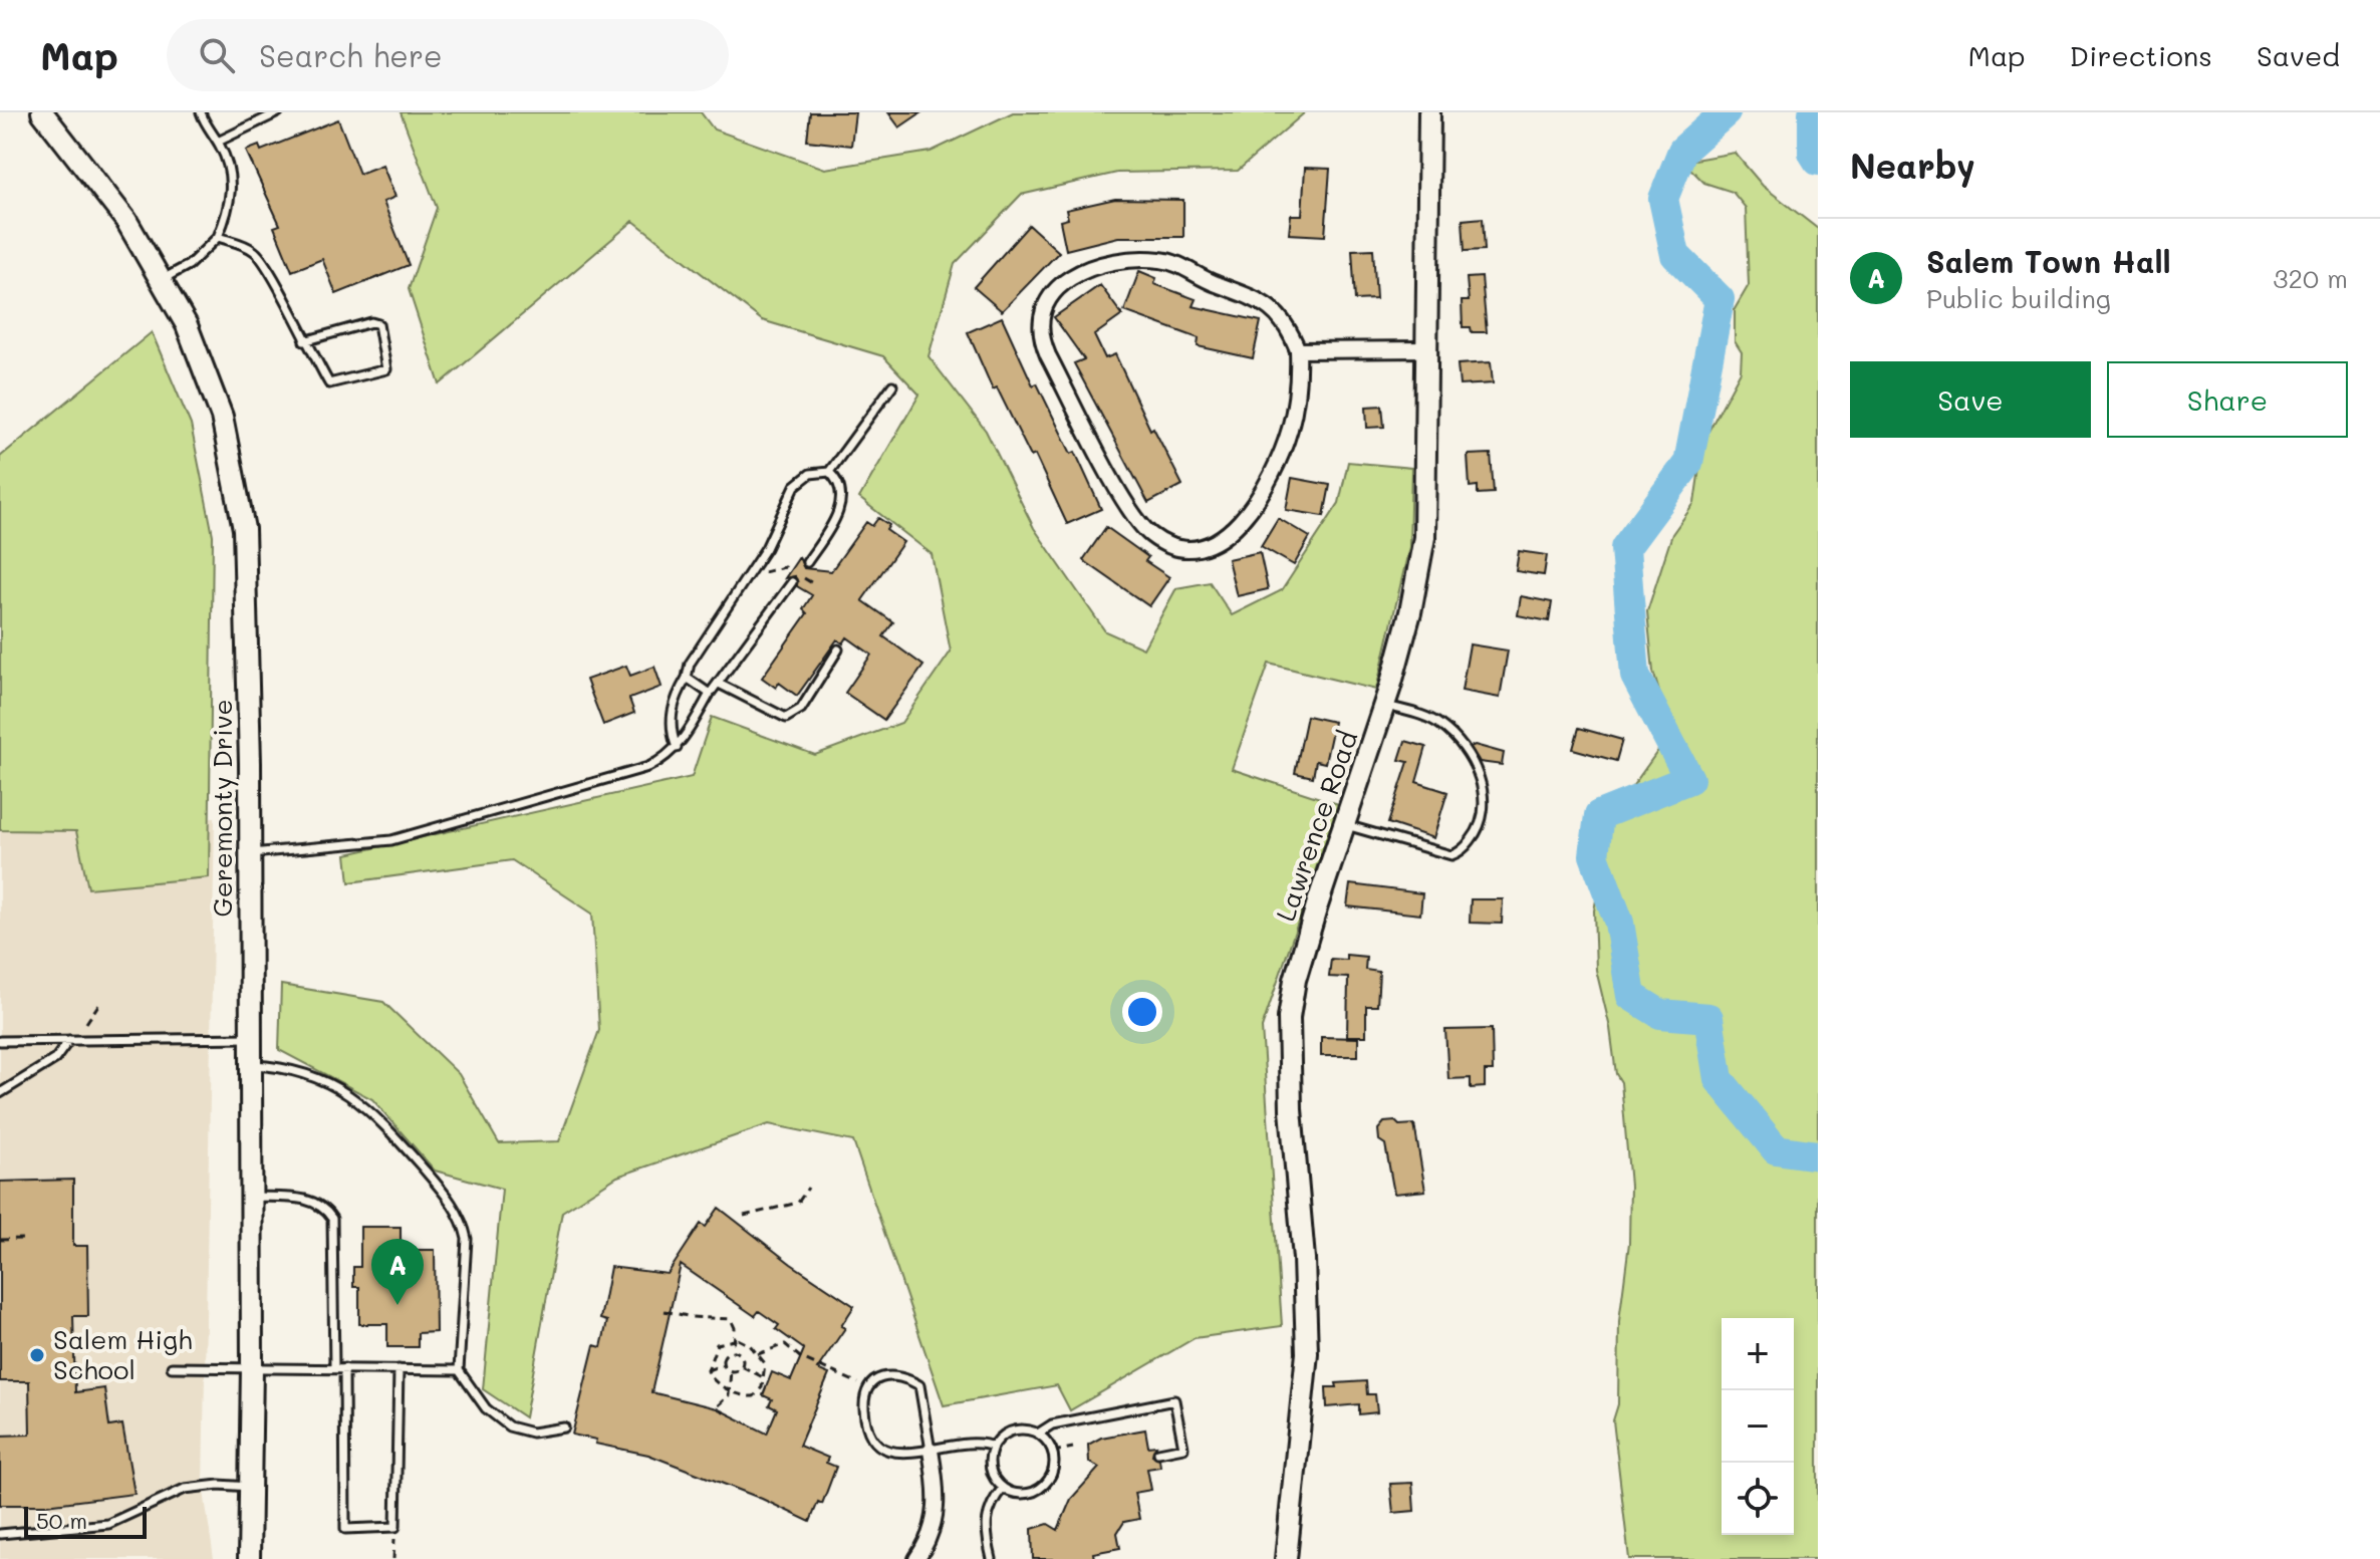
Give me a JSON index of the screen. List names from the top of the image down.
{
  "streets": {
    "street": ["Geremonty Drive", "Lawrence Road"]
  },
  "places": ["Salem High School"],
  "scale_bar": "50 m",
  "page": {
    "header": "Map",
    "search": "Search here",
    "nav": ["Map", "Directions", "Saved"],
    "heading": "Nearby",
    "list": [
      {
        "mark": "A",
        "name": "Salem Town Hall",
        "note": "Public building",
        "value": "320 m"
      }
    ],
    "buttons": ["Save", "Share"],
    "pins": "A",
    "map_buttons": ["+", "−"],
    "scale": "50 m"
  }
}
